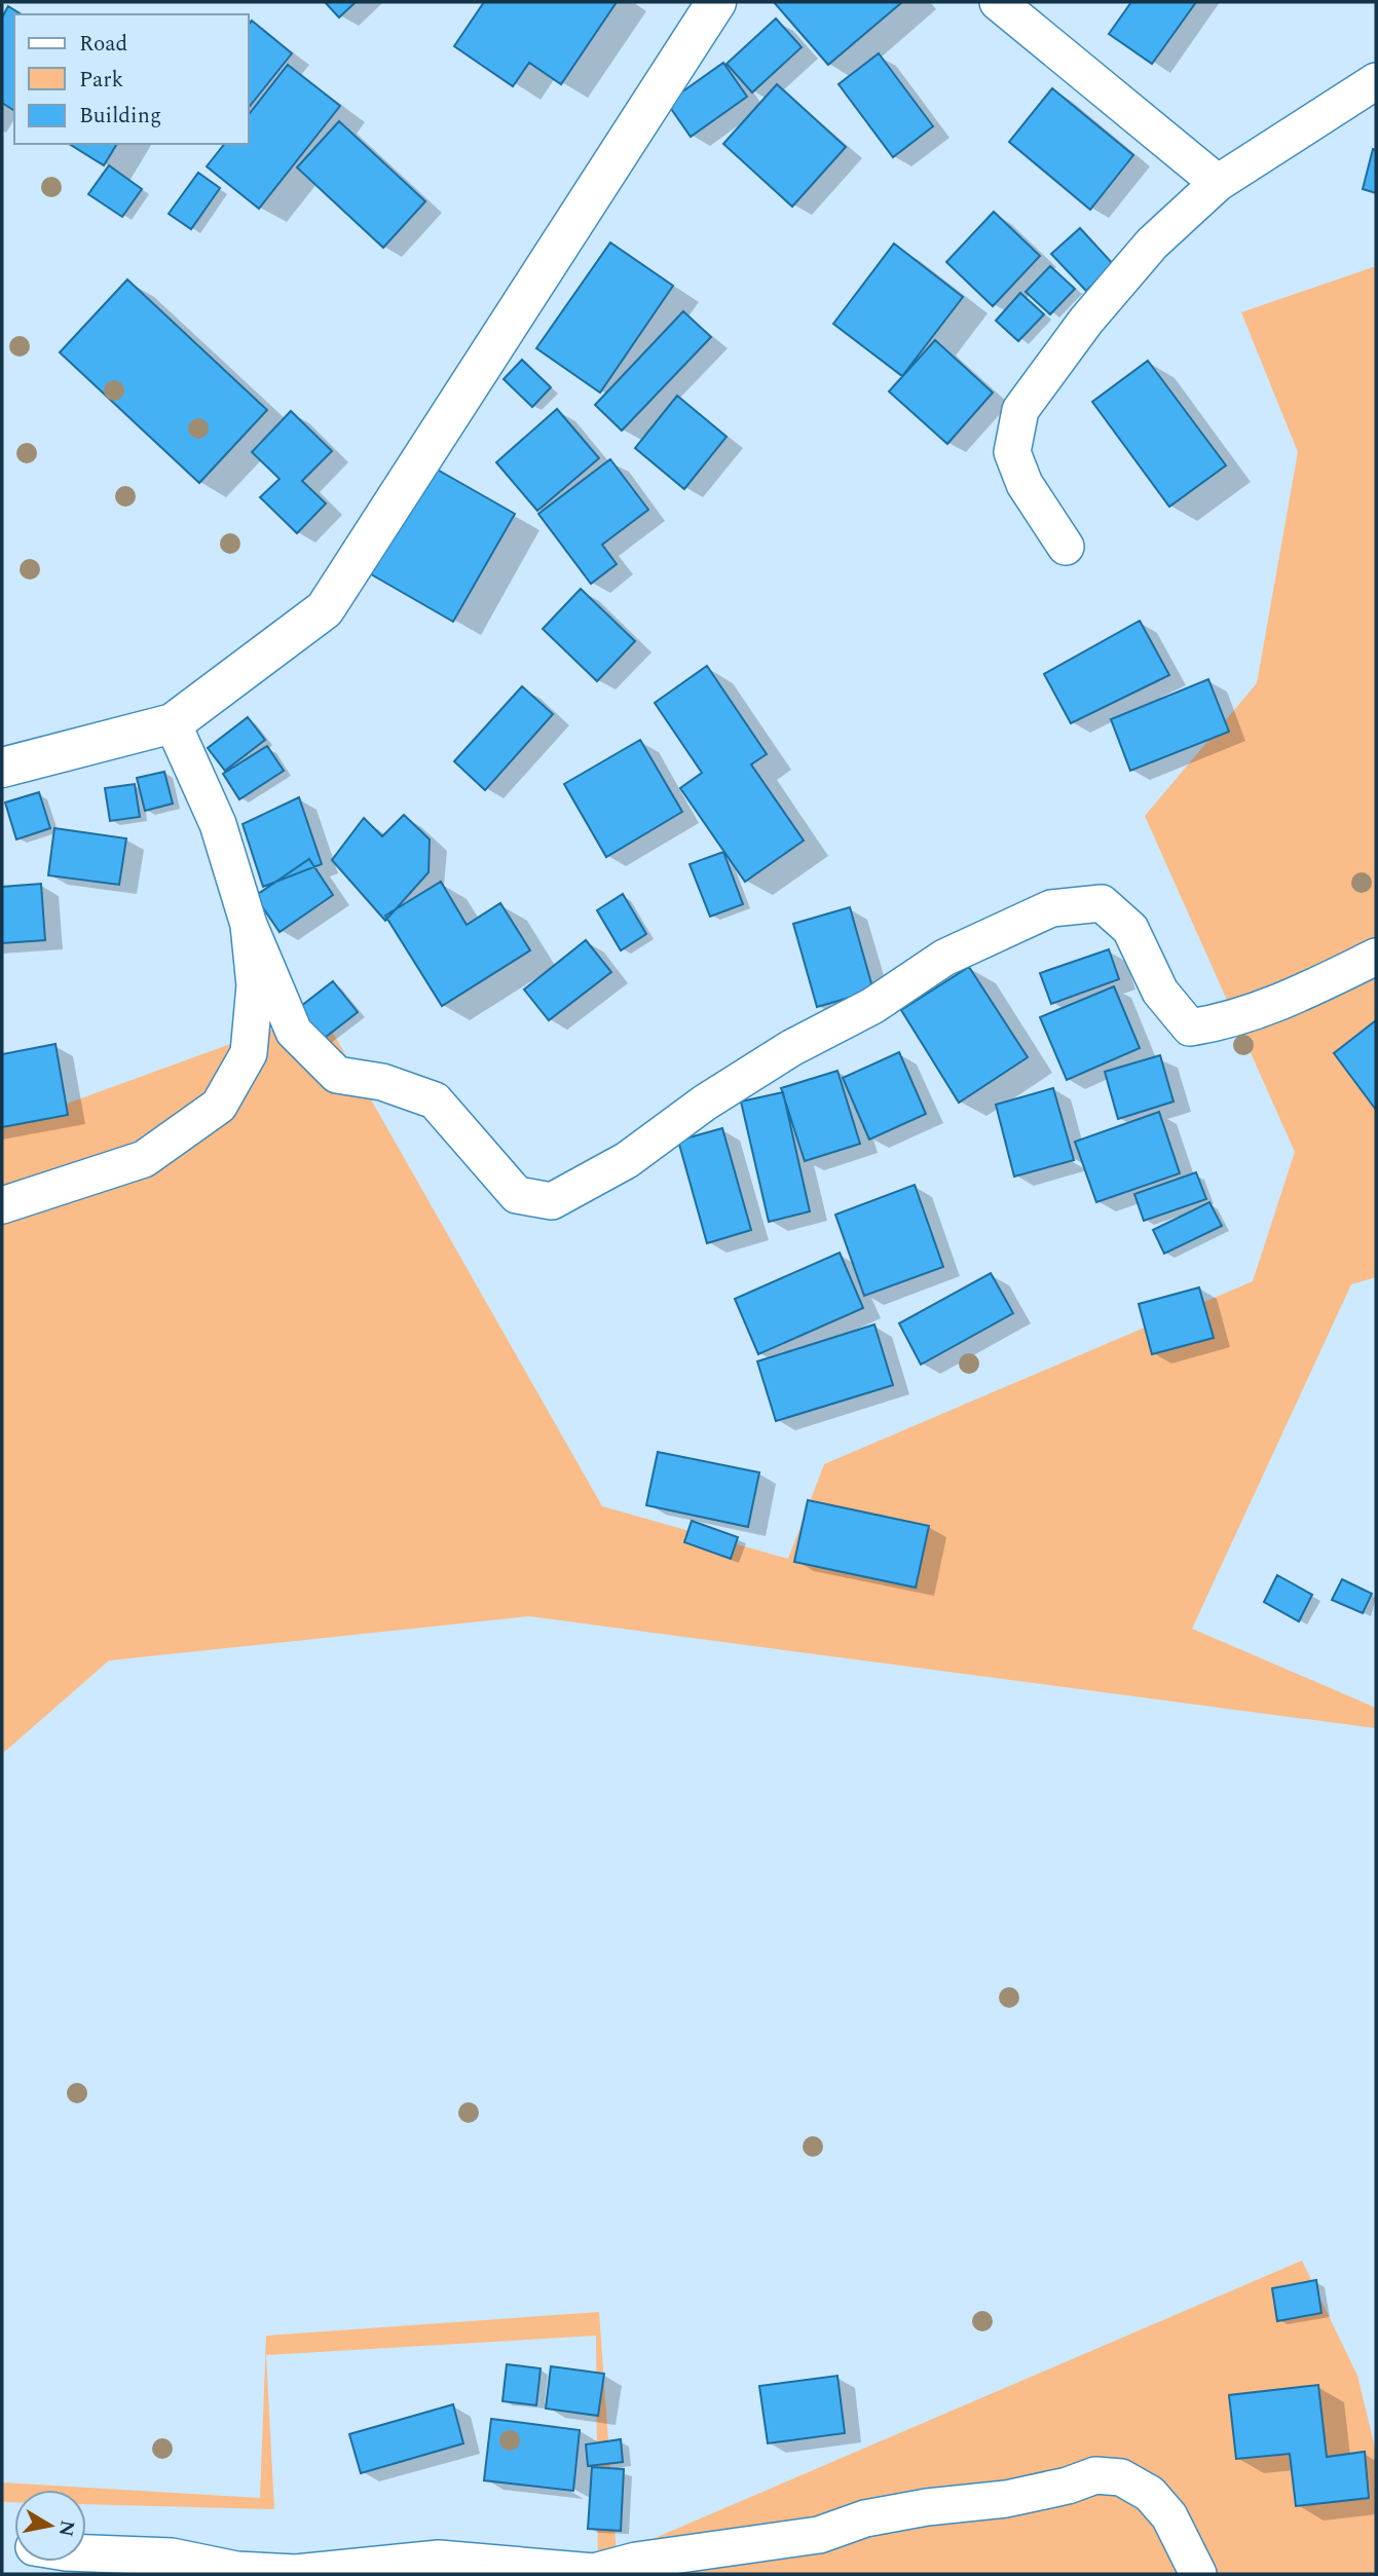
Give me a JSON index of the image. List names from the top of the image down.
{
  "legend": ["Road", "Park", "Building"],
  "north": "right"
}
